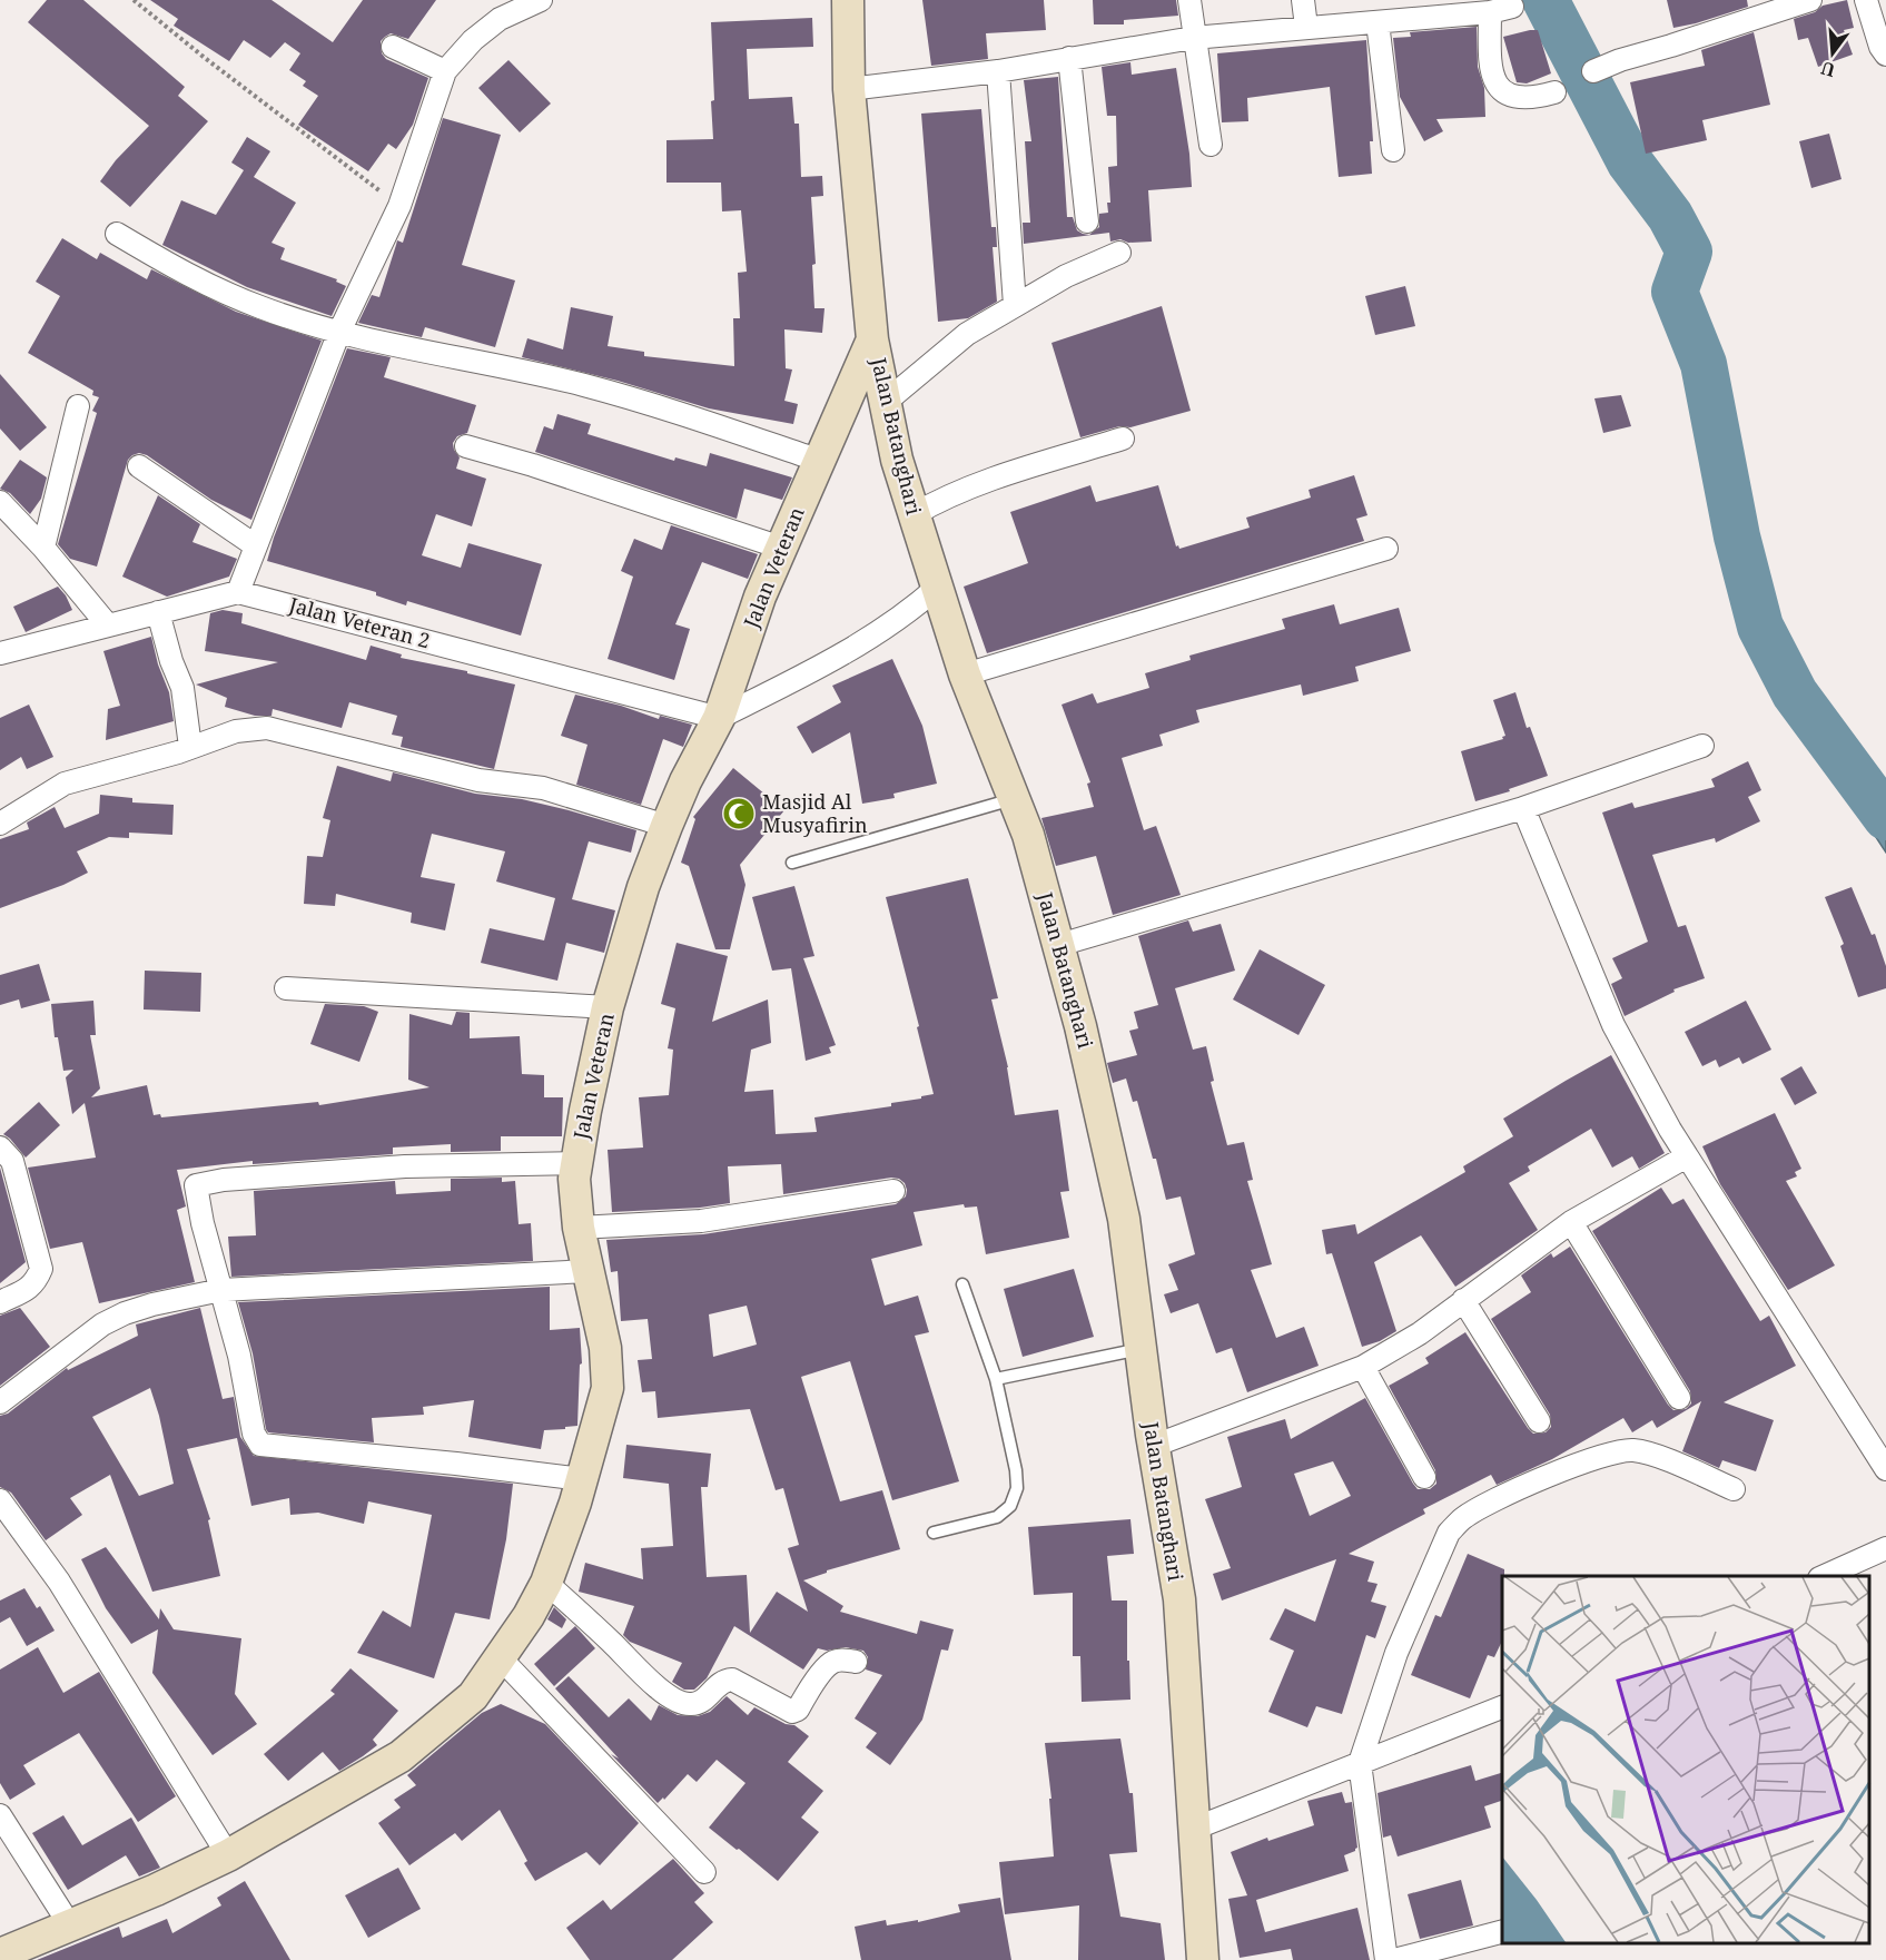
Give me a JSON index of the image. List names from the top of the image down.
{
  "streets": {
    "street": ["Jalan Batanghari", "Jalan Veteran", "Jalan Veteran 2"]
  },
  "crossings": [
    ["Jalan Batanghari", "Jalan Veteran"],
    ["Jalan Veteran", "Jalan Veteran 2"]
  ],
  "places": {
    "mosque": ["Masjid Al Musyafirin"]
  },
  "north": "bottom"
}
